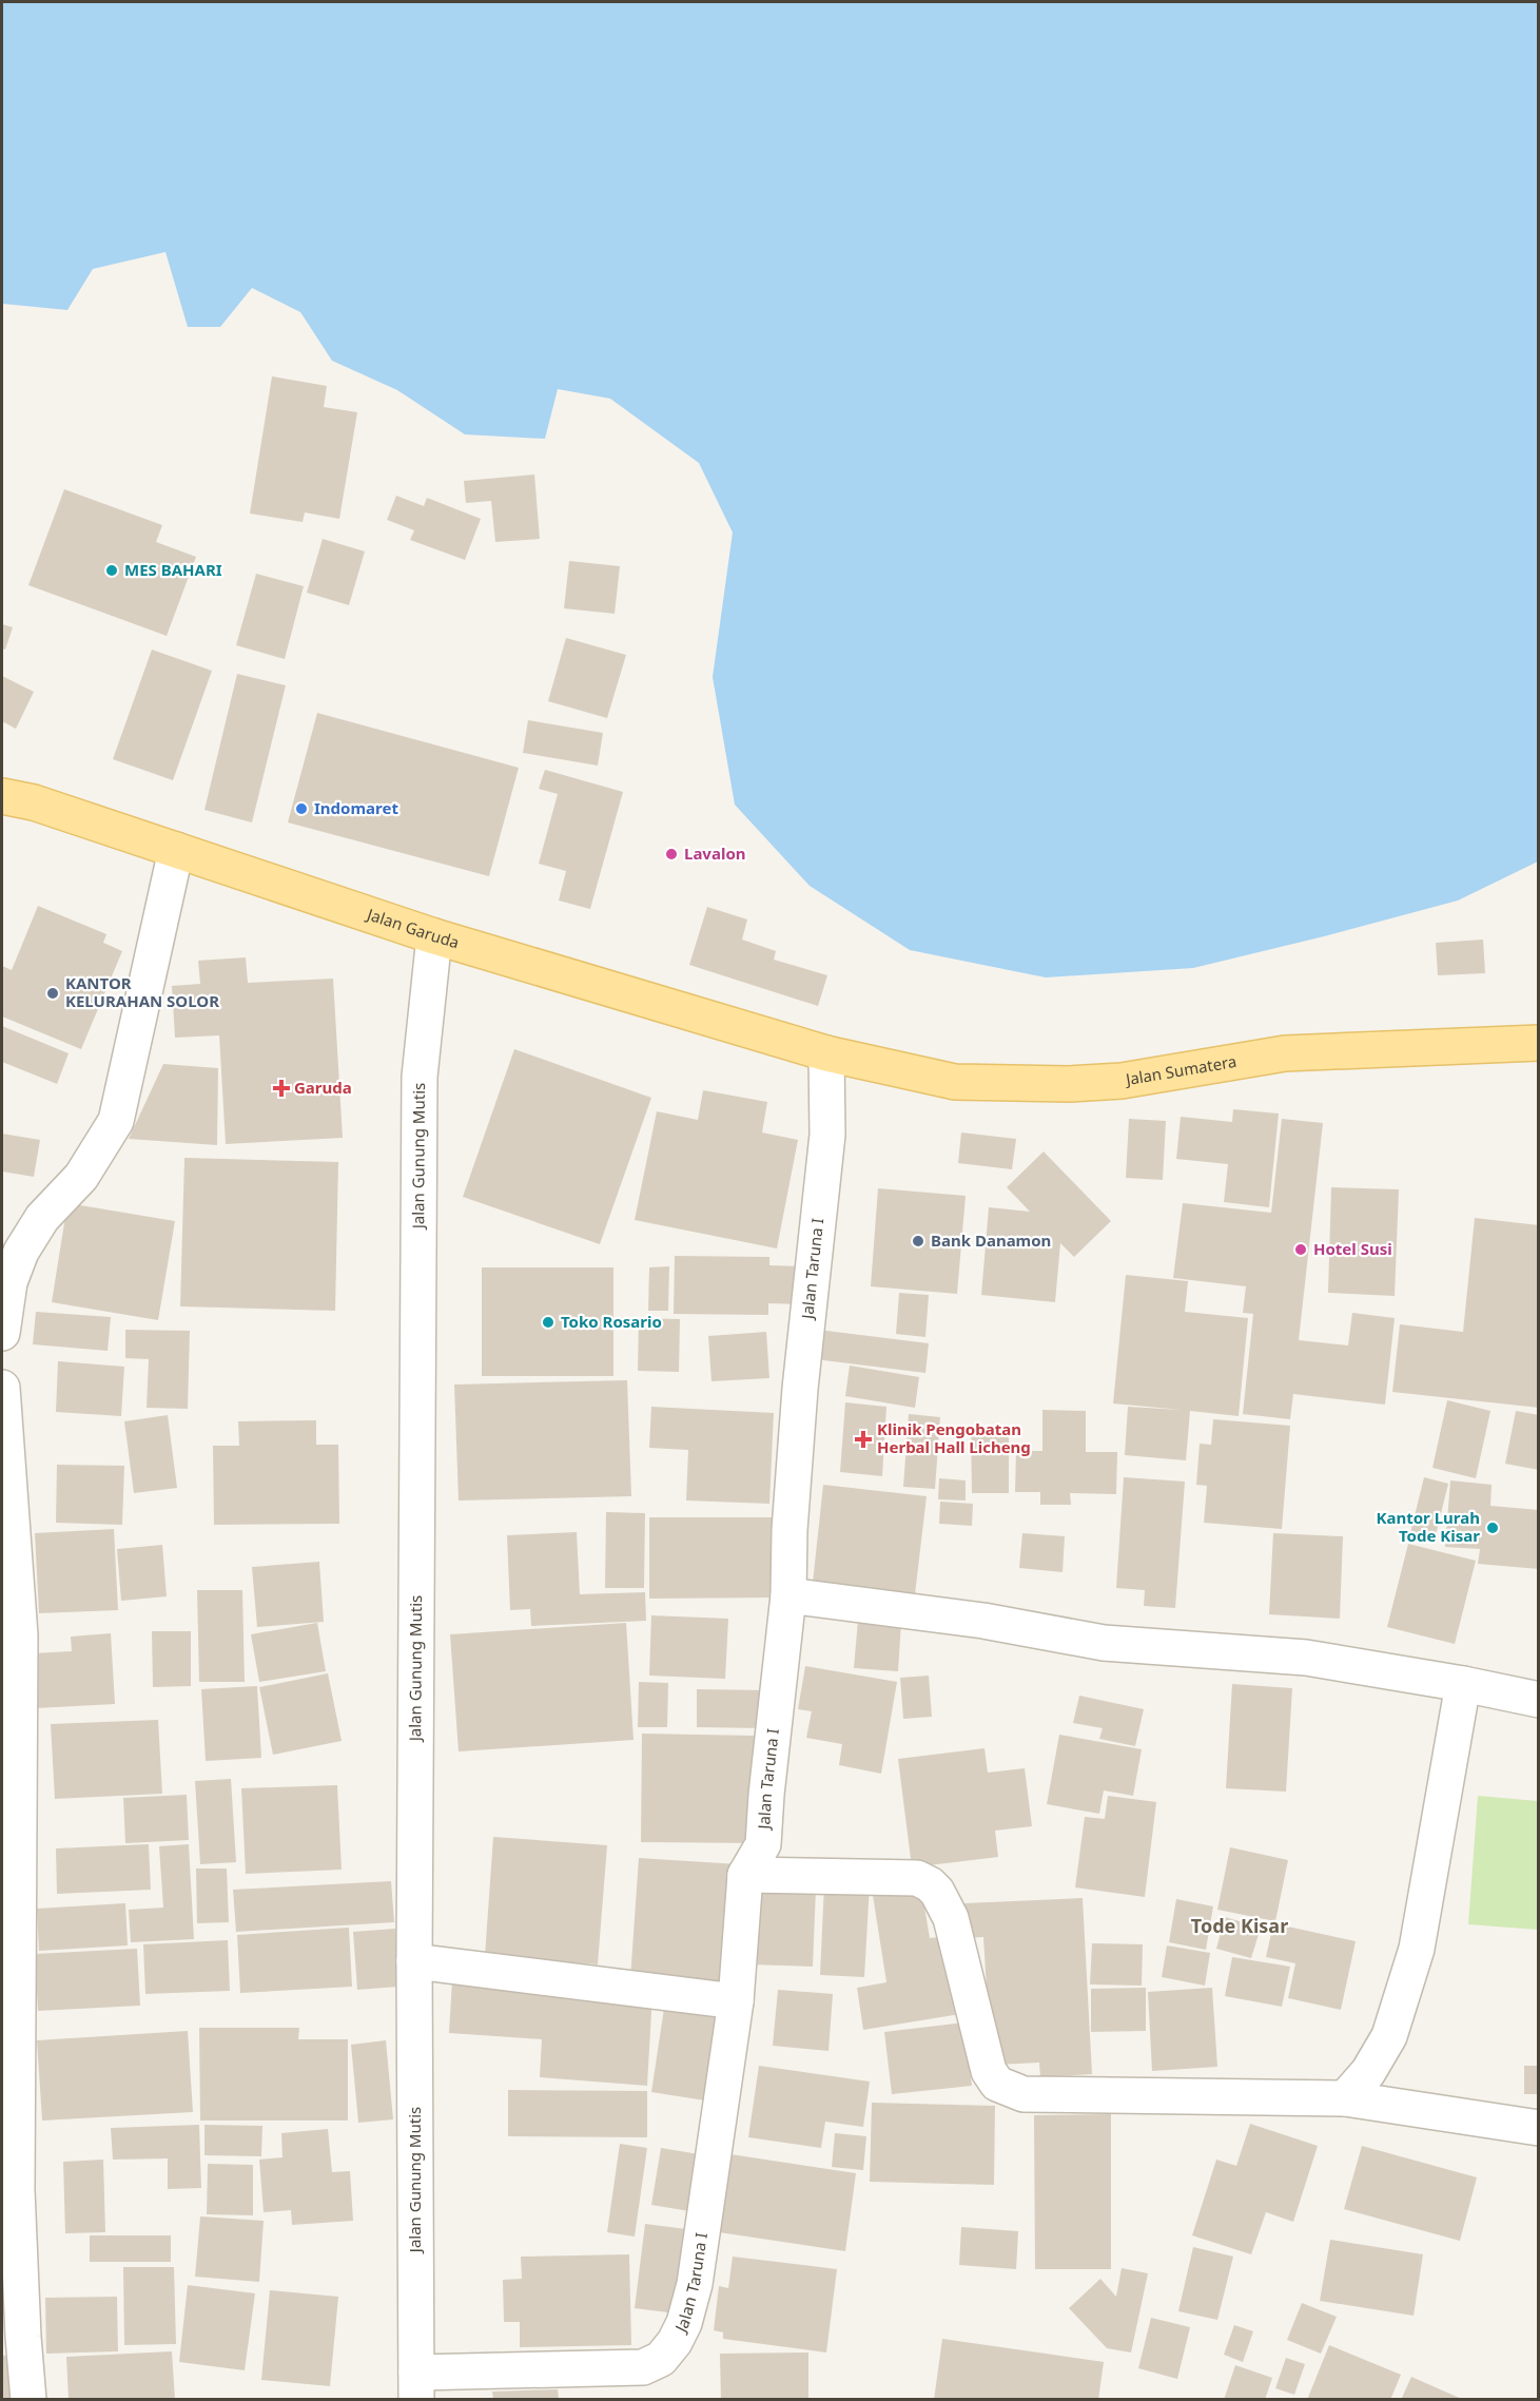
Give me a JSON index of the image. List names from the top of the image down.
{
  "streets": {
    "main road": ["Jalan Garuda", "Jalan Sumatera"],
    "street": ["Jalan Gunung Mutis", "Jalan Taruna I"]
  },
  "crossings": [
    ["Jalan Garuda", "Jalan Sumatera"],
    ["Jalan Garuda", "Jalan Gunung Mutis"],
    ["Jalan Garuda", "Jalan Taruna I"],
    ["Jalan Sumatera", "Jalan Taruna I"],
    ["Jalan Gunung Mutis", "Jalan Taruna I"]
  ],
  "districts": ["Tode Kisar"],
  "places": {
    "other": [
      "MES BAHARI",
      "Indomaret",
      "Lavalon",
      "KANTOR KELURAHAN SOLOR",
      "Bank Danamon",
      "Hotel Susi",
      "Toko Rosario",
      "Kantor Lurah Tode Kisar"
    ],
    "health": ["Garuda", "Klinik Pengobatan Herbal Hall Licheng"]
  }
}
